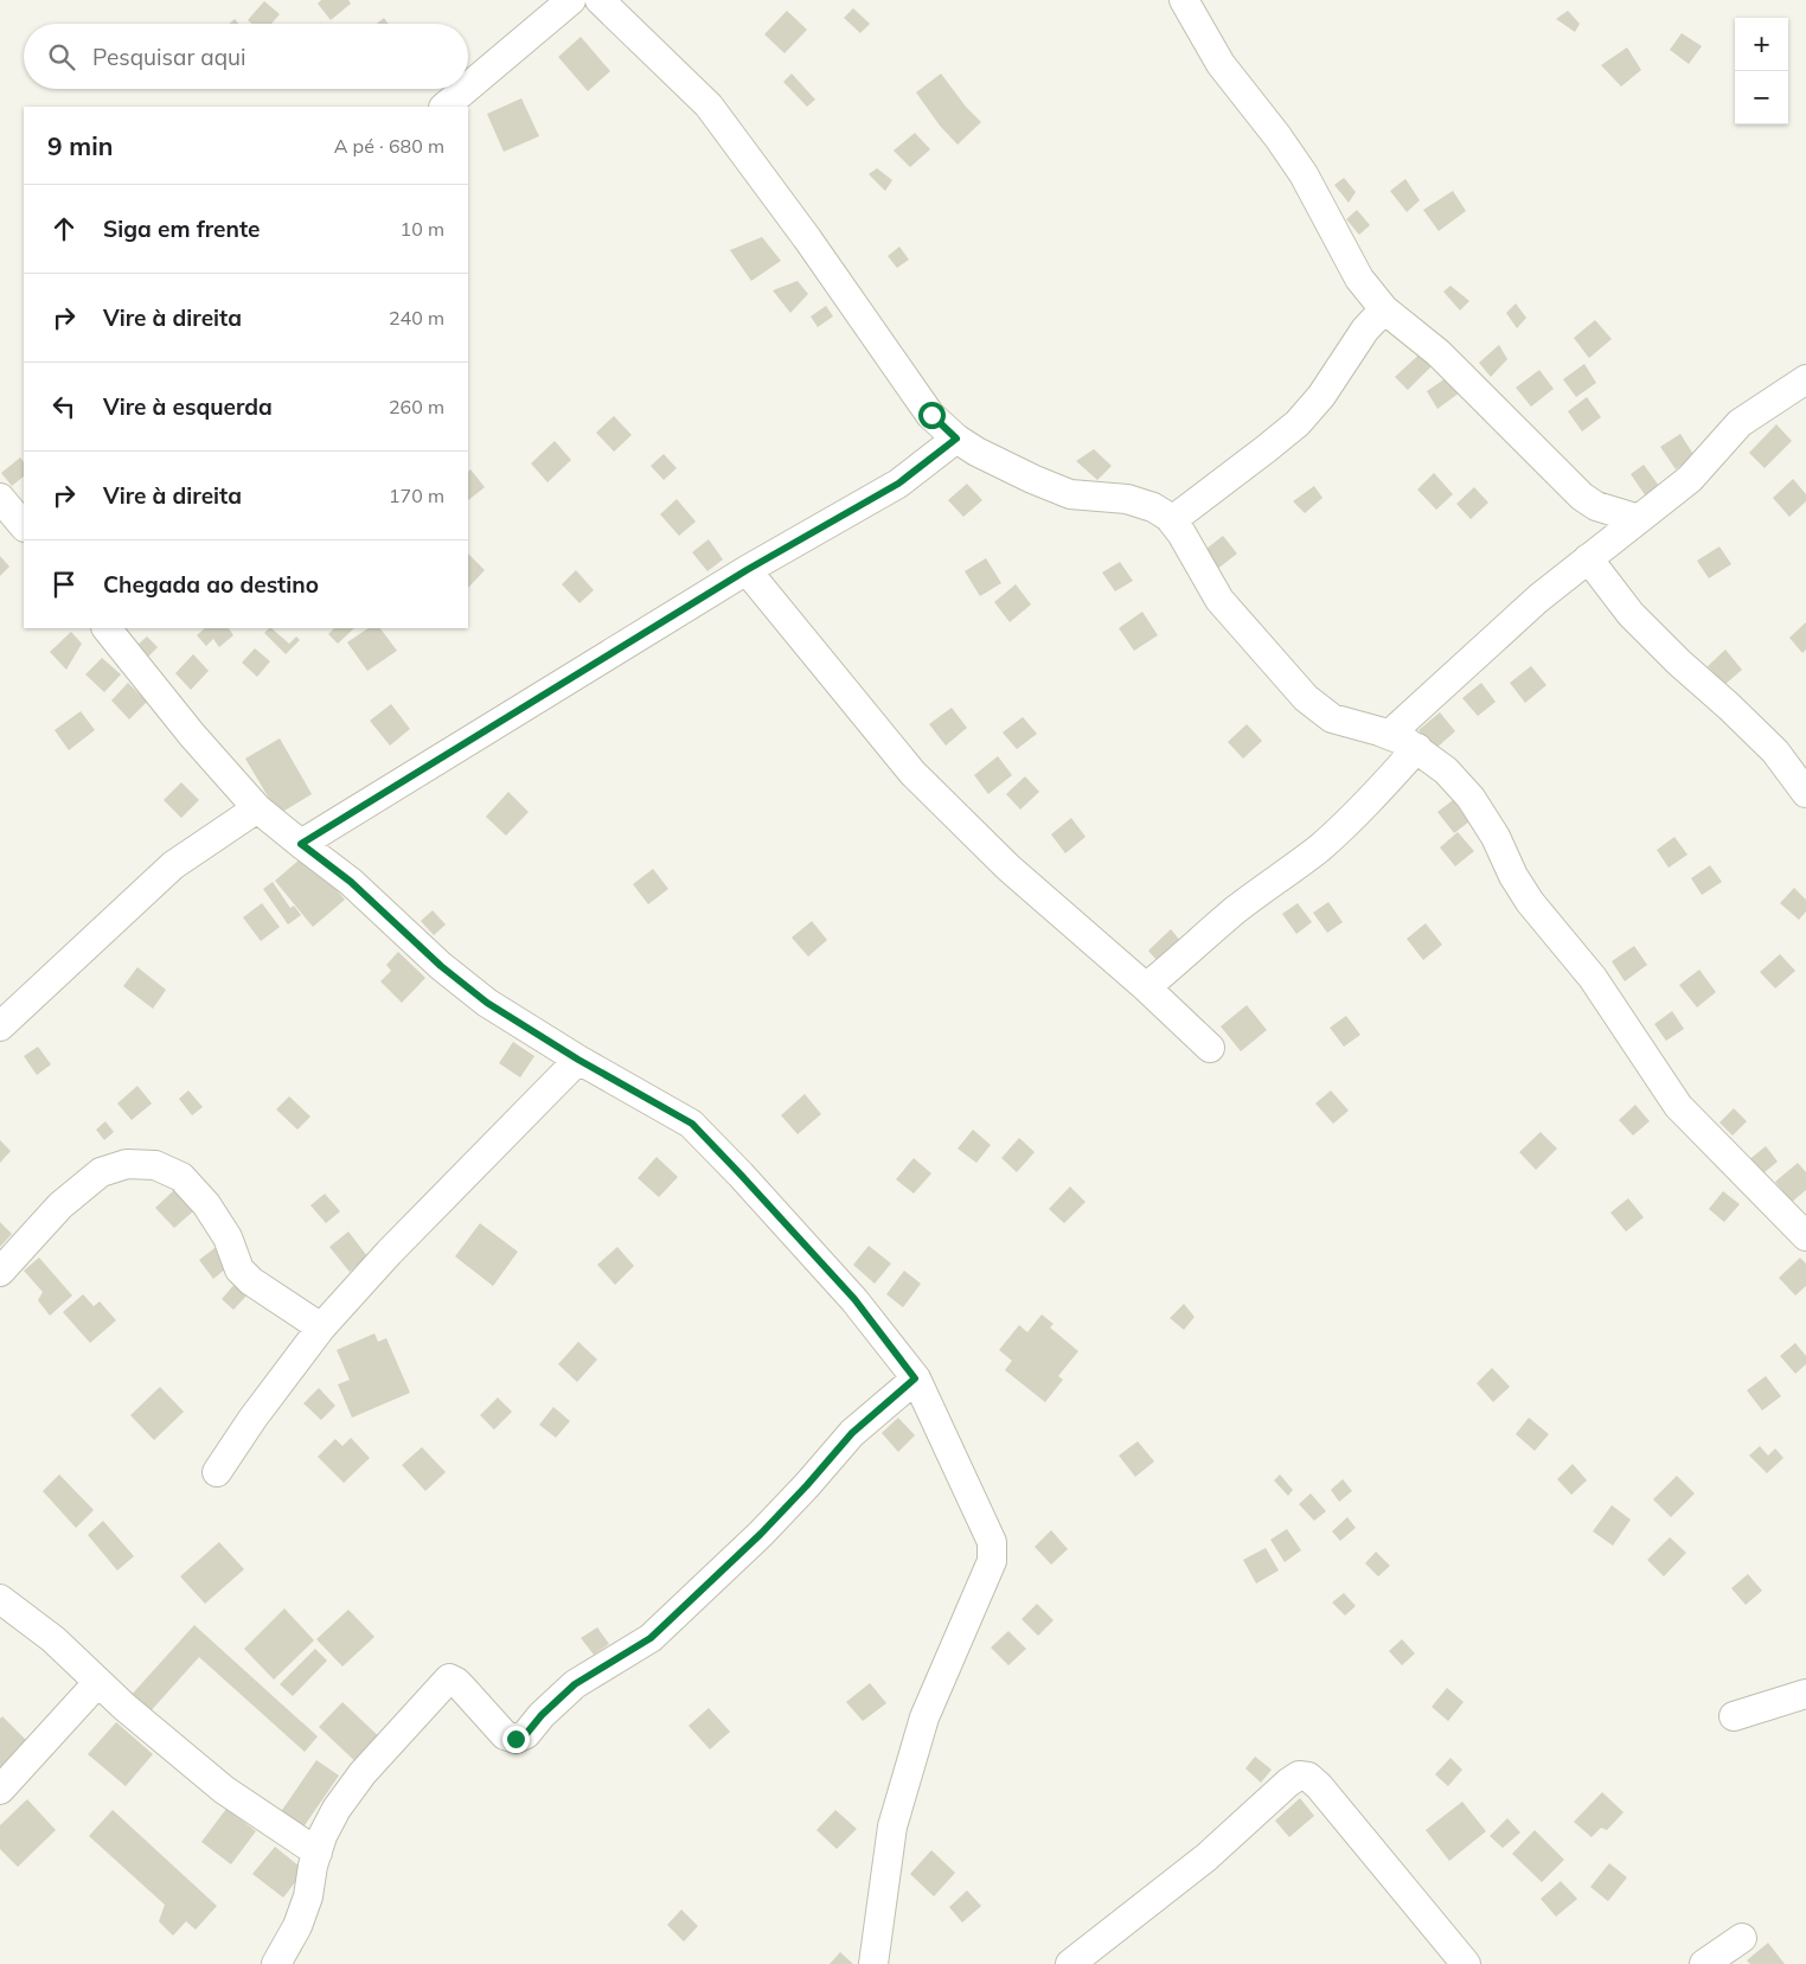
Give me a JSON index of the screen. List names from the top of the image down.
{
  "page": {
    "map_buttons": ["+", "−"],
    "search": "Pesquisar aqui",
    "heading": ["9 min", "A pé · 680 m"],
    "list": [
      ["Siga em frente", "10 m"],
      ["Vire à direita", "240 m"],
      ["Vire à esquerda", "260 m"],
      ["Vire à direita", "170 m"],
      "Chegada ao destino"
    ]
  }
}
